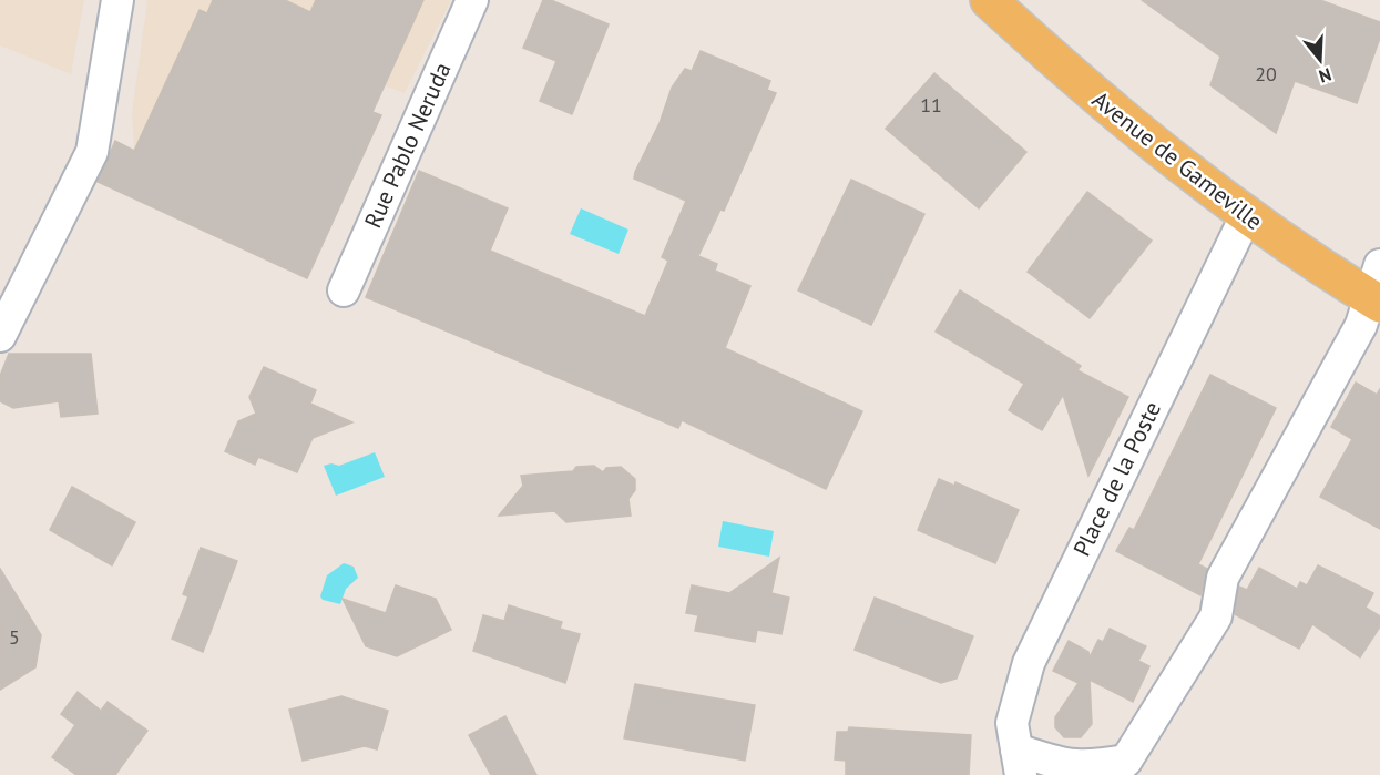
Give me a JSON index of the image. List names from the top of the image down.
{
  "streets": {
    "main road": ["Avenue de Gameville"],
    "street": ["Rue Pablo Neruda", "Place de la Poste"]
  },
  "crossings": [
    ["Avenue de Gameville", "Place de la Poste"]
  ],
  "house_numbers": ["20", "11", "5"],
  "north": "bottom"
}
